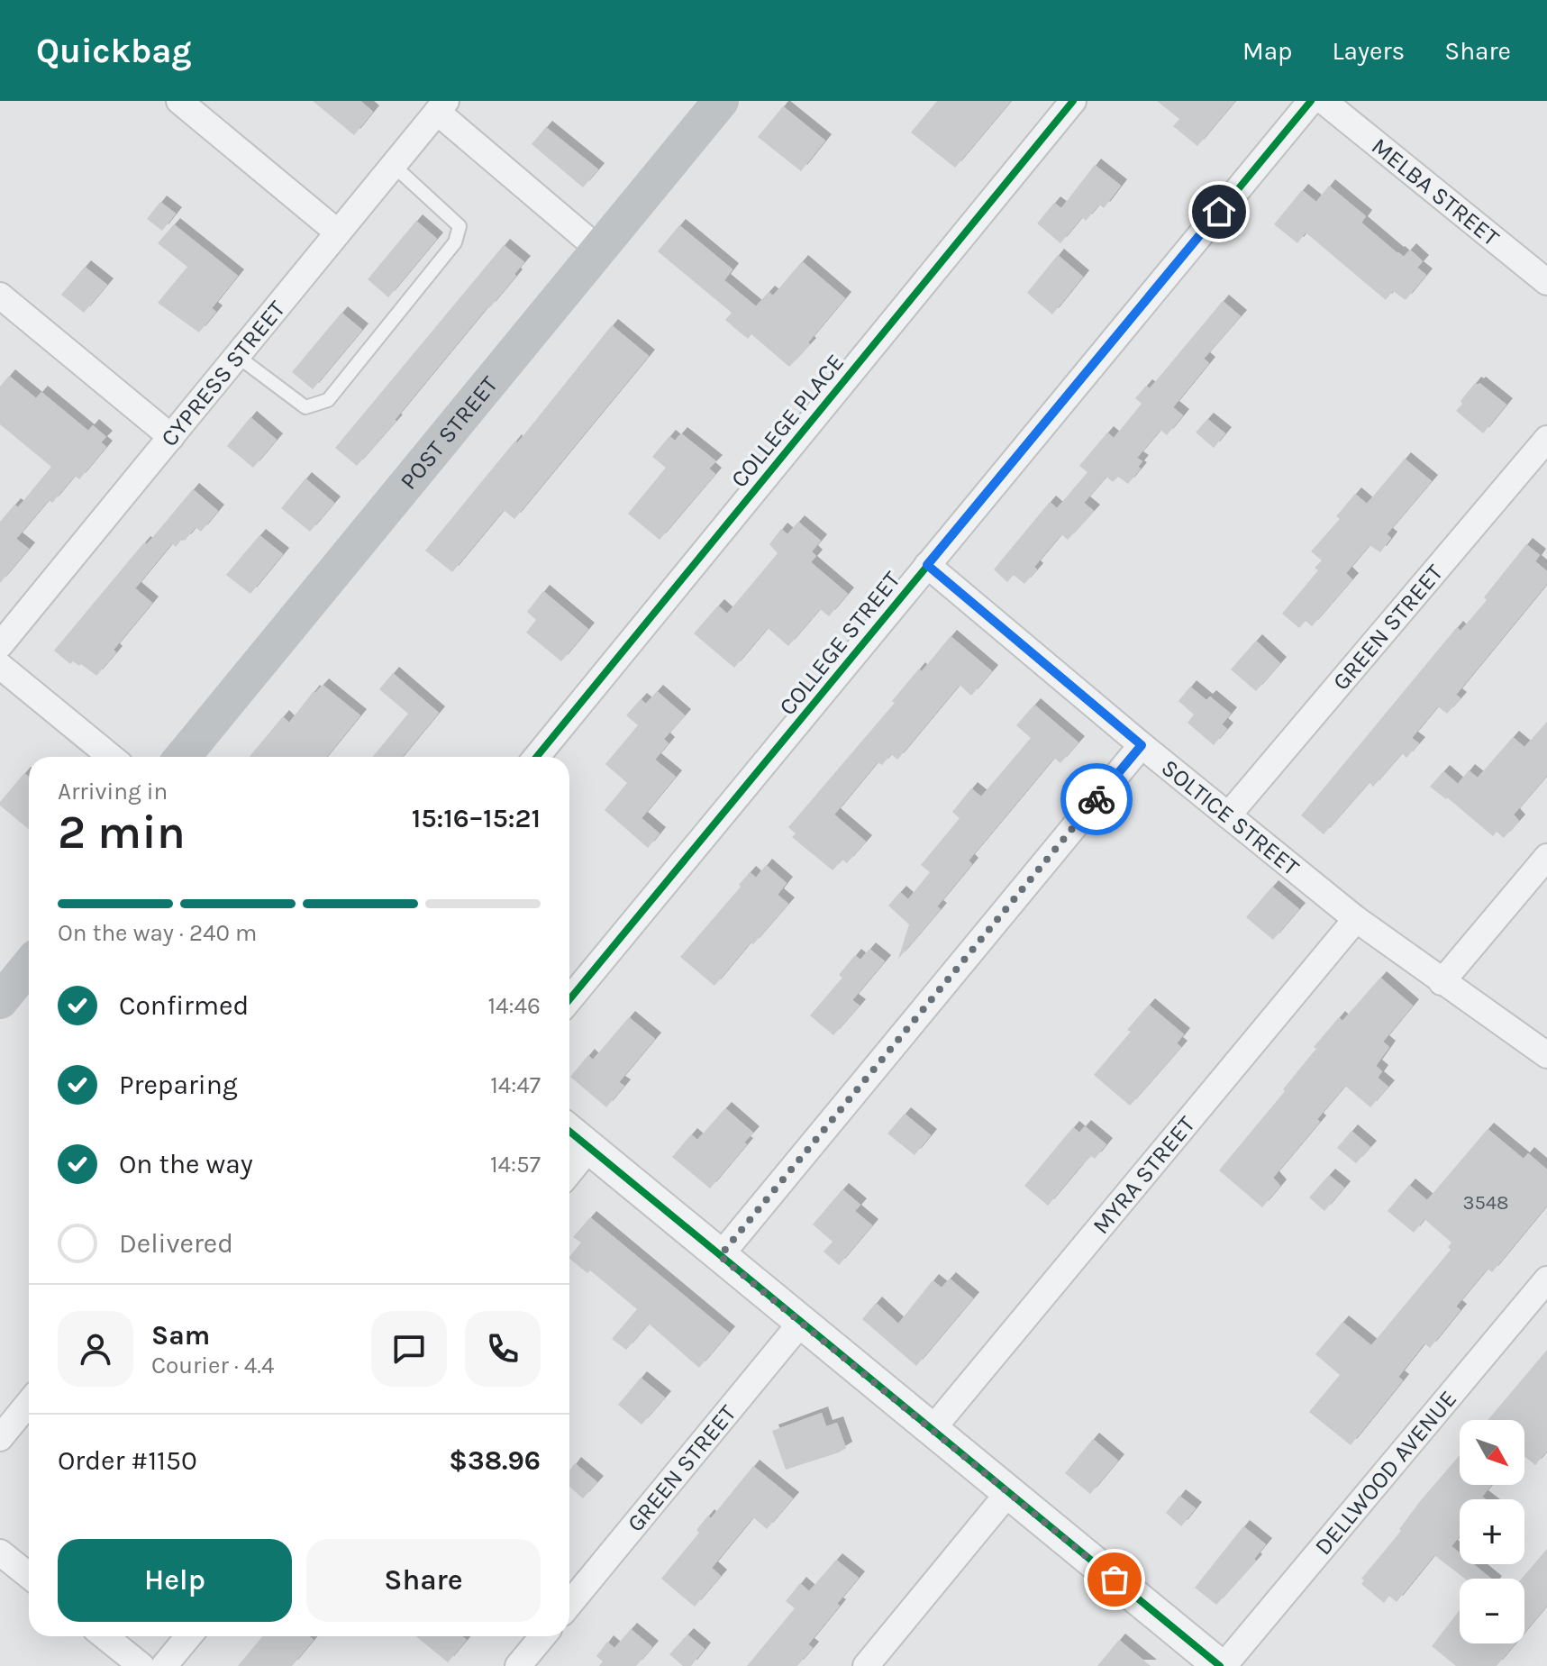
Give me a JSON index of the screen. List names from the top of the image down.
{
  "streets": {
    "main road": ["POST STREET"],
    "street": [
      "MELBA STREET",
      "CYPRESS STREET",
      "COLLEGE PLACE",
      "GREEN STREET",
      "COLLEGE STREET",
      "SOLTICE STREET",
      "MYRA STREET",
      "DELLWOOD AVENUE"
    ]
  },
  "crossings": [
    ["GREEN STREET", "SOLTICE STREET"],
    ["COLLEGE STREET", "SOLTICE STREET"],
    ["SOLTICE STREET", "MYRA STREET"]
  ],
  "house_numbers": ["3548"],
  "north": "bottom right",
  "page": {
    "header": "Quickbag",
    "nav": ["Map", "Layers", "Share"],
    "heading": ["2 min", "Arriving in", "15:16–15:21"],
    "panel": [
      "Sam",
      "Courier · 4.4",
      "Order #1150",
      "$38.96"
    ],
    "bar": "On the way · 240 m",
    "list": [
      ["Confirmed", "14:46"],
      ["Preparing", "14:47"],
      ["On the way", "14:57"],
      "Delivered"
    ],
    "map_buttons": ["+", "−"],
    "buttons": ["Help", "Share"]
  }
}
